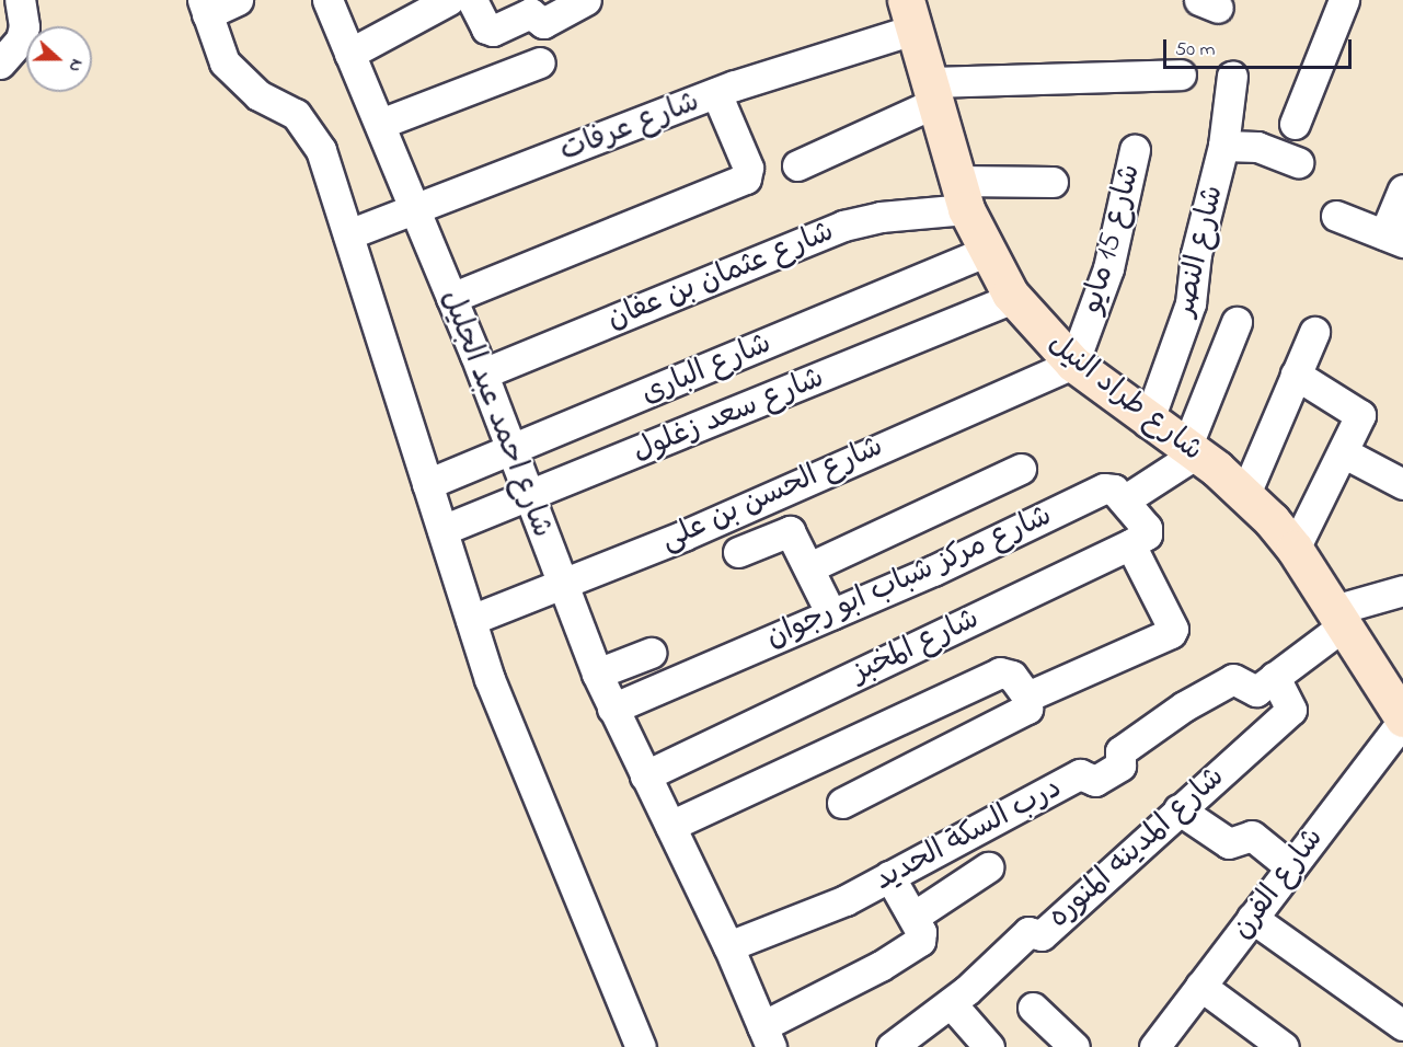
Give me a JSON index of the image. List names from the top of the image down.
{
  "streets": {
    "street": [
      "شارع عرفات",
      "شارع 15 مايو",
      "شارع النصر",
      "شارع عثمان بن عفان",
      "شارع البارى",
      "شارع طراد النيل",
      "شارع احمد عبد الجليل",
      "شارع سعد زغلول",
      "شارع الحسن بن على",
      "شارع مركز شباب ابو رجوان",
      "شارع المخبز",
      "درب السكة الحديد",
      "شارع المدينه المنوره",
      "شارع الفرن"
    ]
  },
  "crossings": [
    ["شارع عرفات", "شارع طراد النيل"],
    ["شارع عرفات", "شارع احمد عبد الجليل"],
    ["شارع 15 مايو", "شارع طراد النيل"],
    ["شارع 15 مايو", "شارع الحسن بن على"],
    ["شارع النصر", "شارع طراد النيل"],
    ["شارع عثمان بن عفان", "شارع طراد النيل"],
    ["شارع عثمان بن عفان", "شارع احمد عبد الجليل"],
    ["شارع البارى", "شارع طراد النيل"],
    ["شارع البارى", "شارع احمد عبد الجليل"],
    ["شارع طراد النيل", "شارع سعد زغلول"],
    ["شارع طراد النيل", "شارع الحسن بن على"],
    ["شارع طراد النيل", "درب السكة الحديد"],
    ["شارع طراد النيل", "شارع الفرن"],
    ["شارع احمد عبد الجليل", "شارع سعد زغلول"],
    ["شارع احمد عبد الجليل", "شارع الحسن بن على"],
    ["شارع احمد عبد الجليل", "شارع مركز شباب ابو رجوان"],
    ["شارع احمد عبد الجليل", "شارع المخبز"],
    ["شارع احمد عبد الجليل", "درب السكة الحديد"],
    ["درب السكة الحديد", "شارع المدينه المنوره"]
  ],
  "scale_bar": "50 m",
  "north": "right"
}
